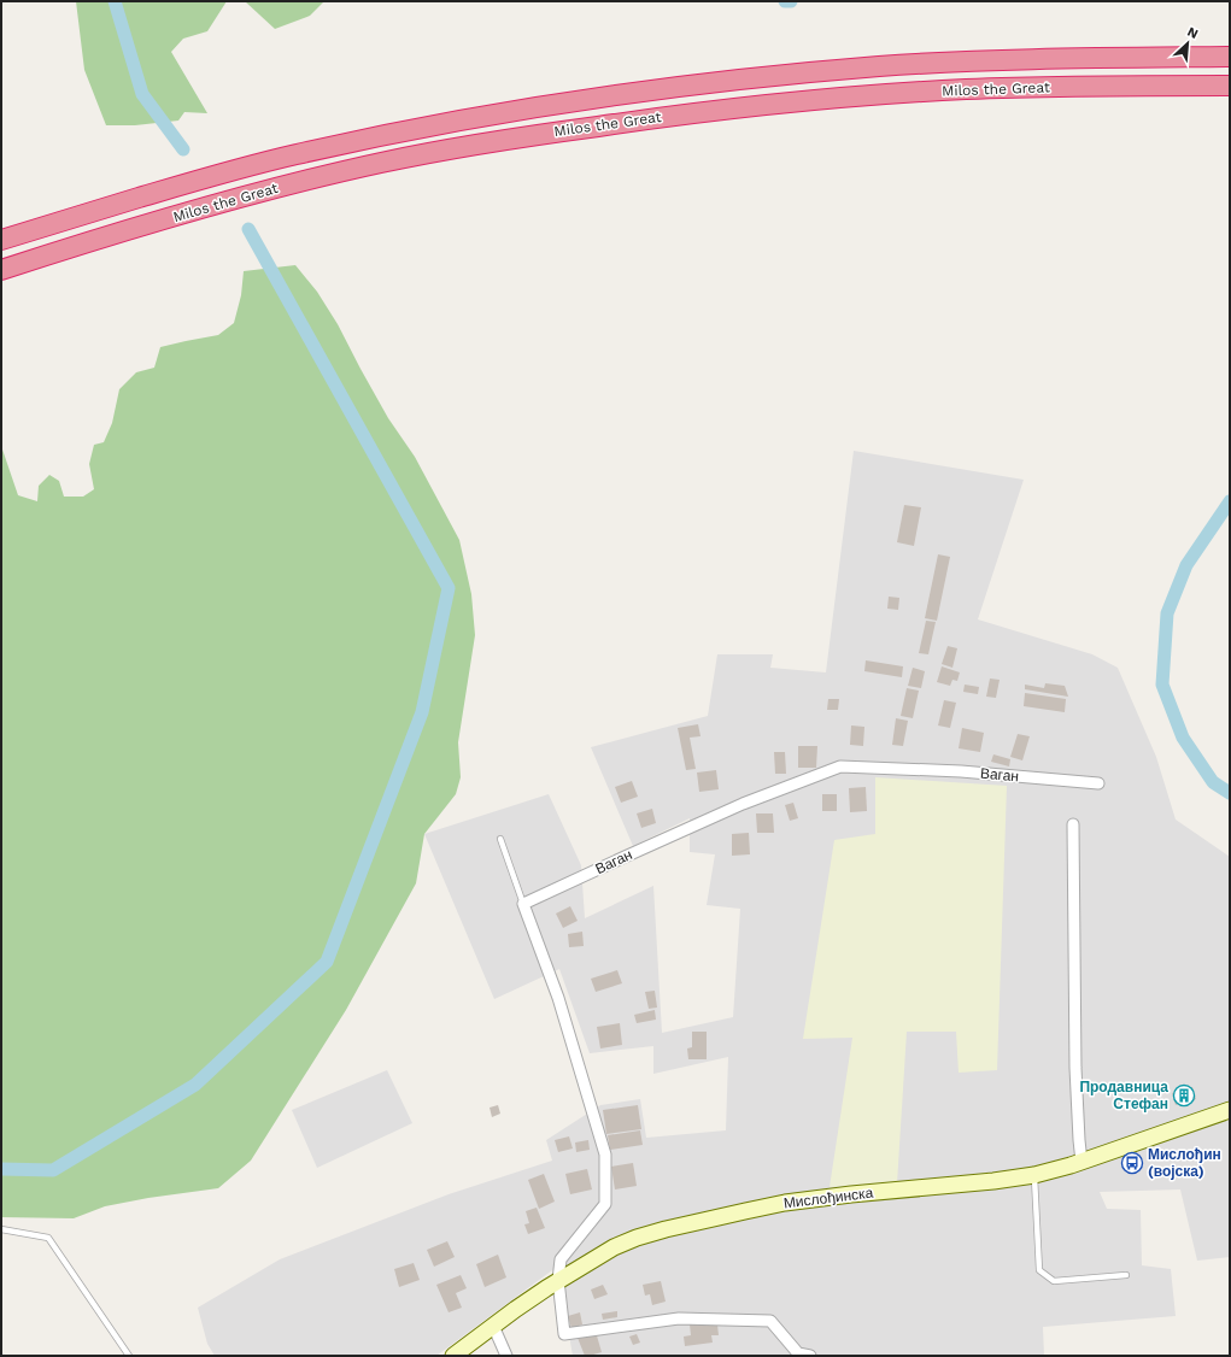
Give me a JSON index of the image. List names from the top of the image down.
{
  "streets": {
    "highway": ["Milos the Great"],
    "main road": ["Мислођинска"],
    "street": ["Ваган"]
  },
  "places": {
    "building": ["Продавница Стефан"],
    "bus stop": ["Мислођин (војска)"]
  },
  "north": "top right"
}
